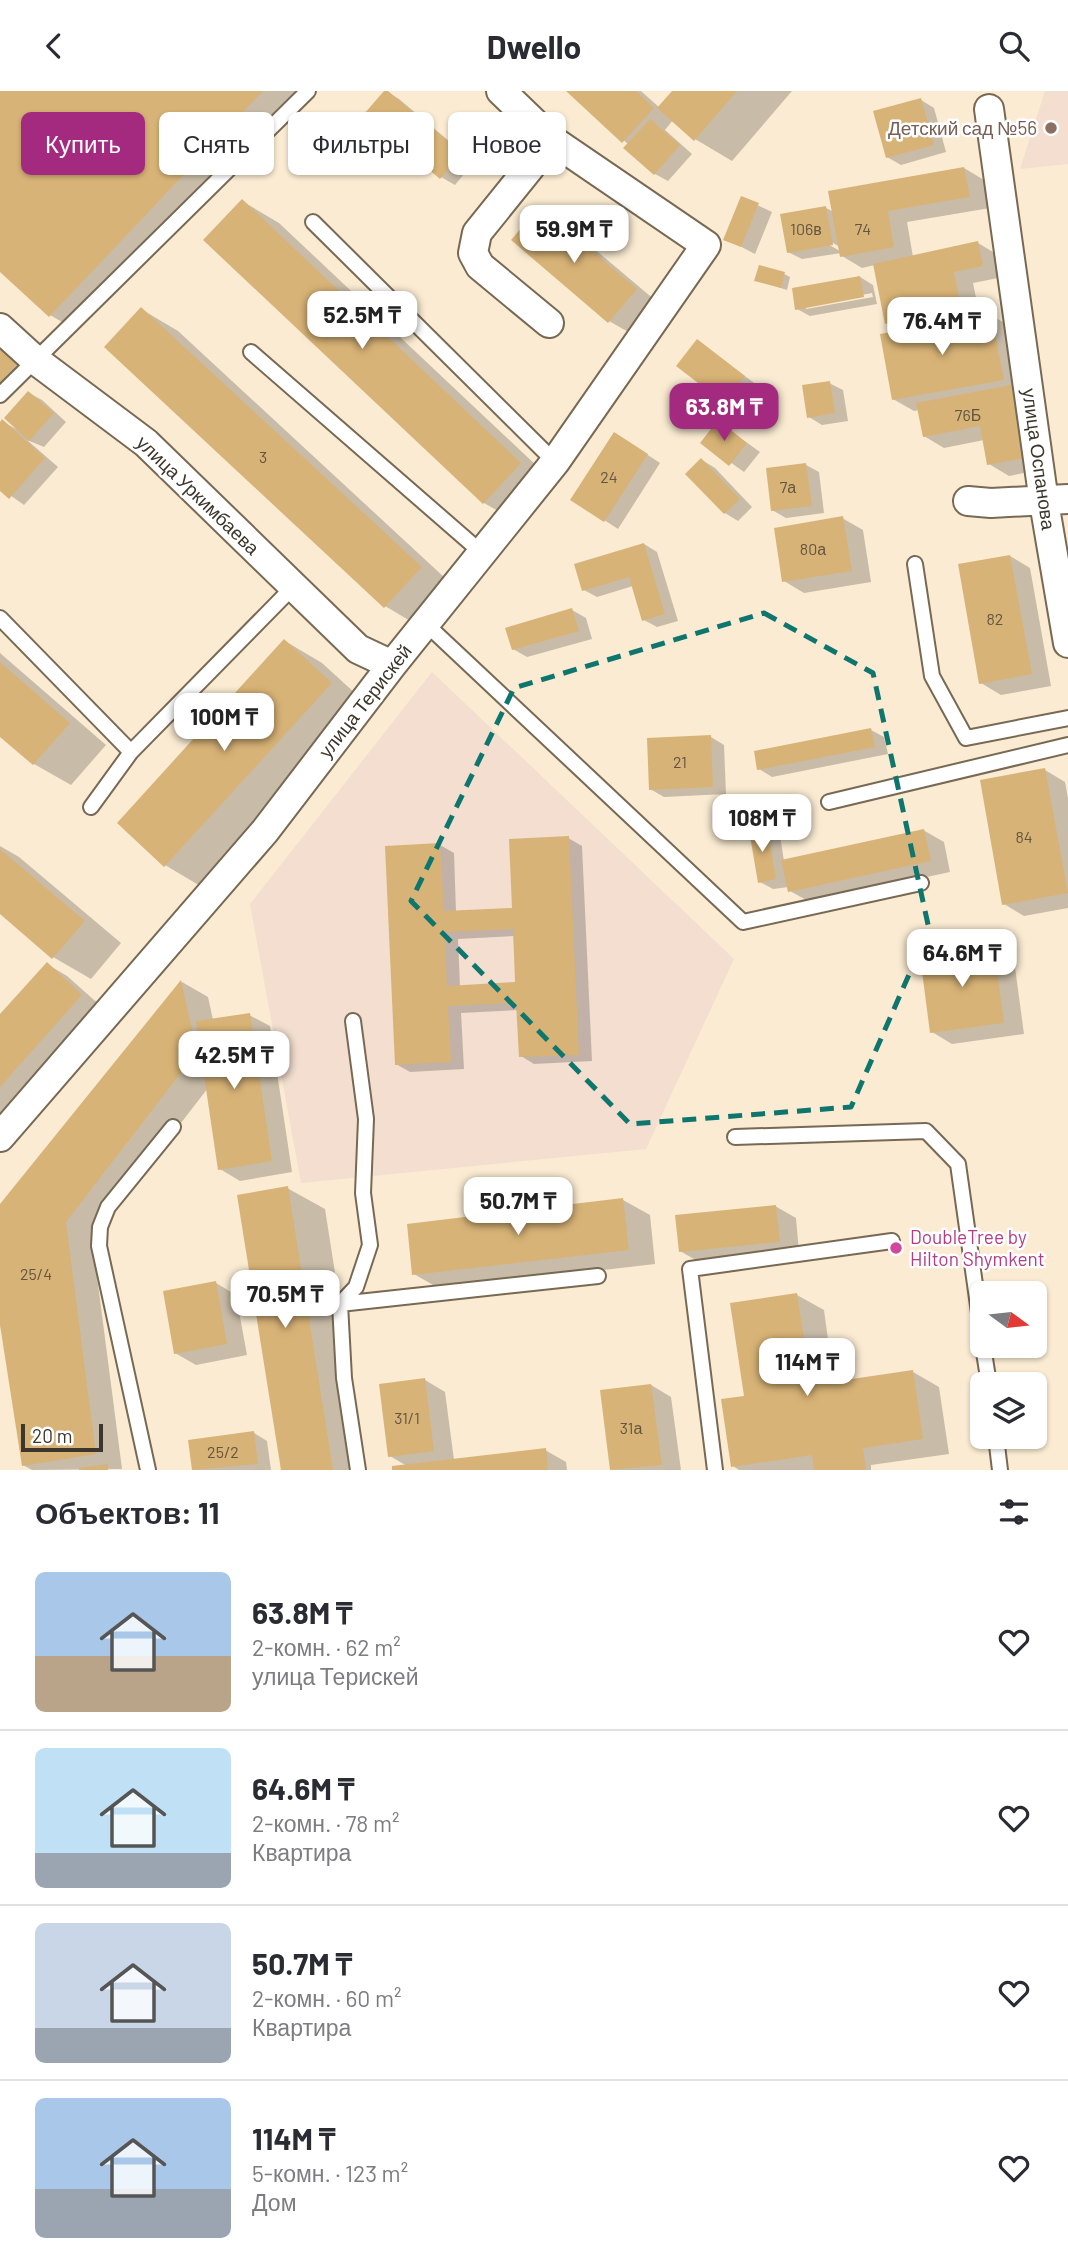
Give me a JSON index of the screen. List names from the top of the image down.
{
  "streets": {
    "street": ["улица Оспанова", "улица Уркимбаева", "улица Терискей"]
  },
  "crossings": [
    ["улица Уркимбаева", "улица Терискей"]
  ],
  "places": ["Детский сад №56", "DoubleTree by Hilton Shymkent"],
  "house_numbers": [
    "106в",
    "74",
    "76Б",
    "3",
    "24",
    "7а",
    "80а",
    "82",
    "21",
    "84",
    "25/4",
    "31/1",
    "31а",
    "25/2"
  ],
  "scale_bar": "20 m",
  "north": "right",
  "page": {
    "header": "Dwello",
    "chip": [
      "Купить",
      "Снять",
      "Фильтры",
      "Новое"
    ],
    "price": [
      "59.9M ₸",
      "52.5M ₸",
      "76.4M ₸",
      "63.8M ₸",
      "100M ₸",
      "108M ₸",
      "64.6M ₸",
      "42.5M ₸",
      "50.7M ₸",
      "70.5M ₸",
      "114M ₸"
    ],
    "scale": "20 m",
    "heading": "Объектов: 11",
    "list": [
      {
        "name": "63.8M ₸",
        "note": "2-комн. · 62 m² · улица Терискей"
      },
      {
        "name": "64.6M ₸",
        "note": "2-комн. · 78 m² · Квартира"
      },
      {
        "name": "50.7M ₸",
        "note": "2-комн. · 60 m² · Квартира"
      },
      {
        "name": "114M ₸",
        "note": "5-комн. · 123 m² · Дом"
      }
    ]
  }
}
